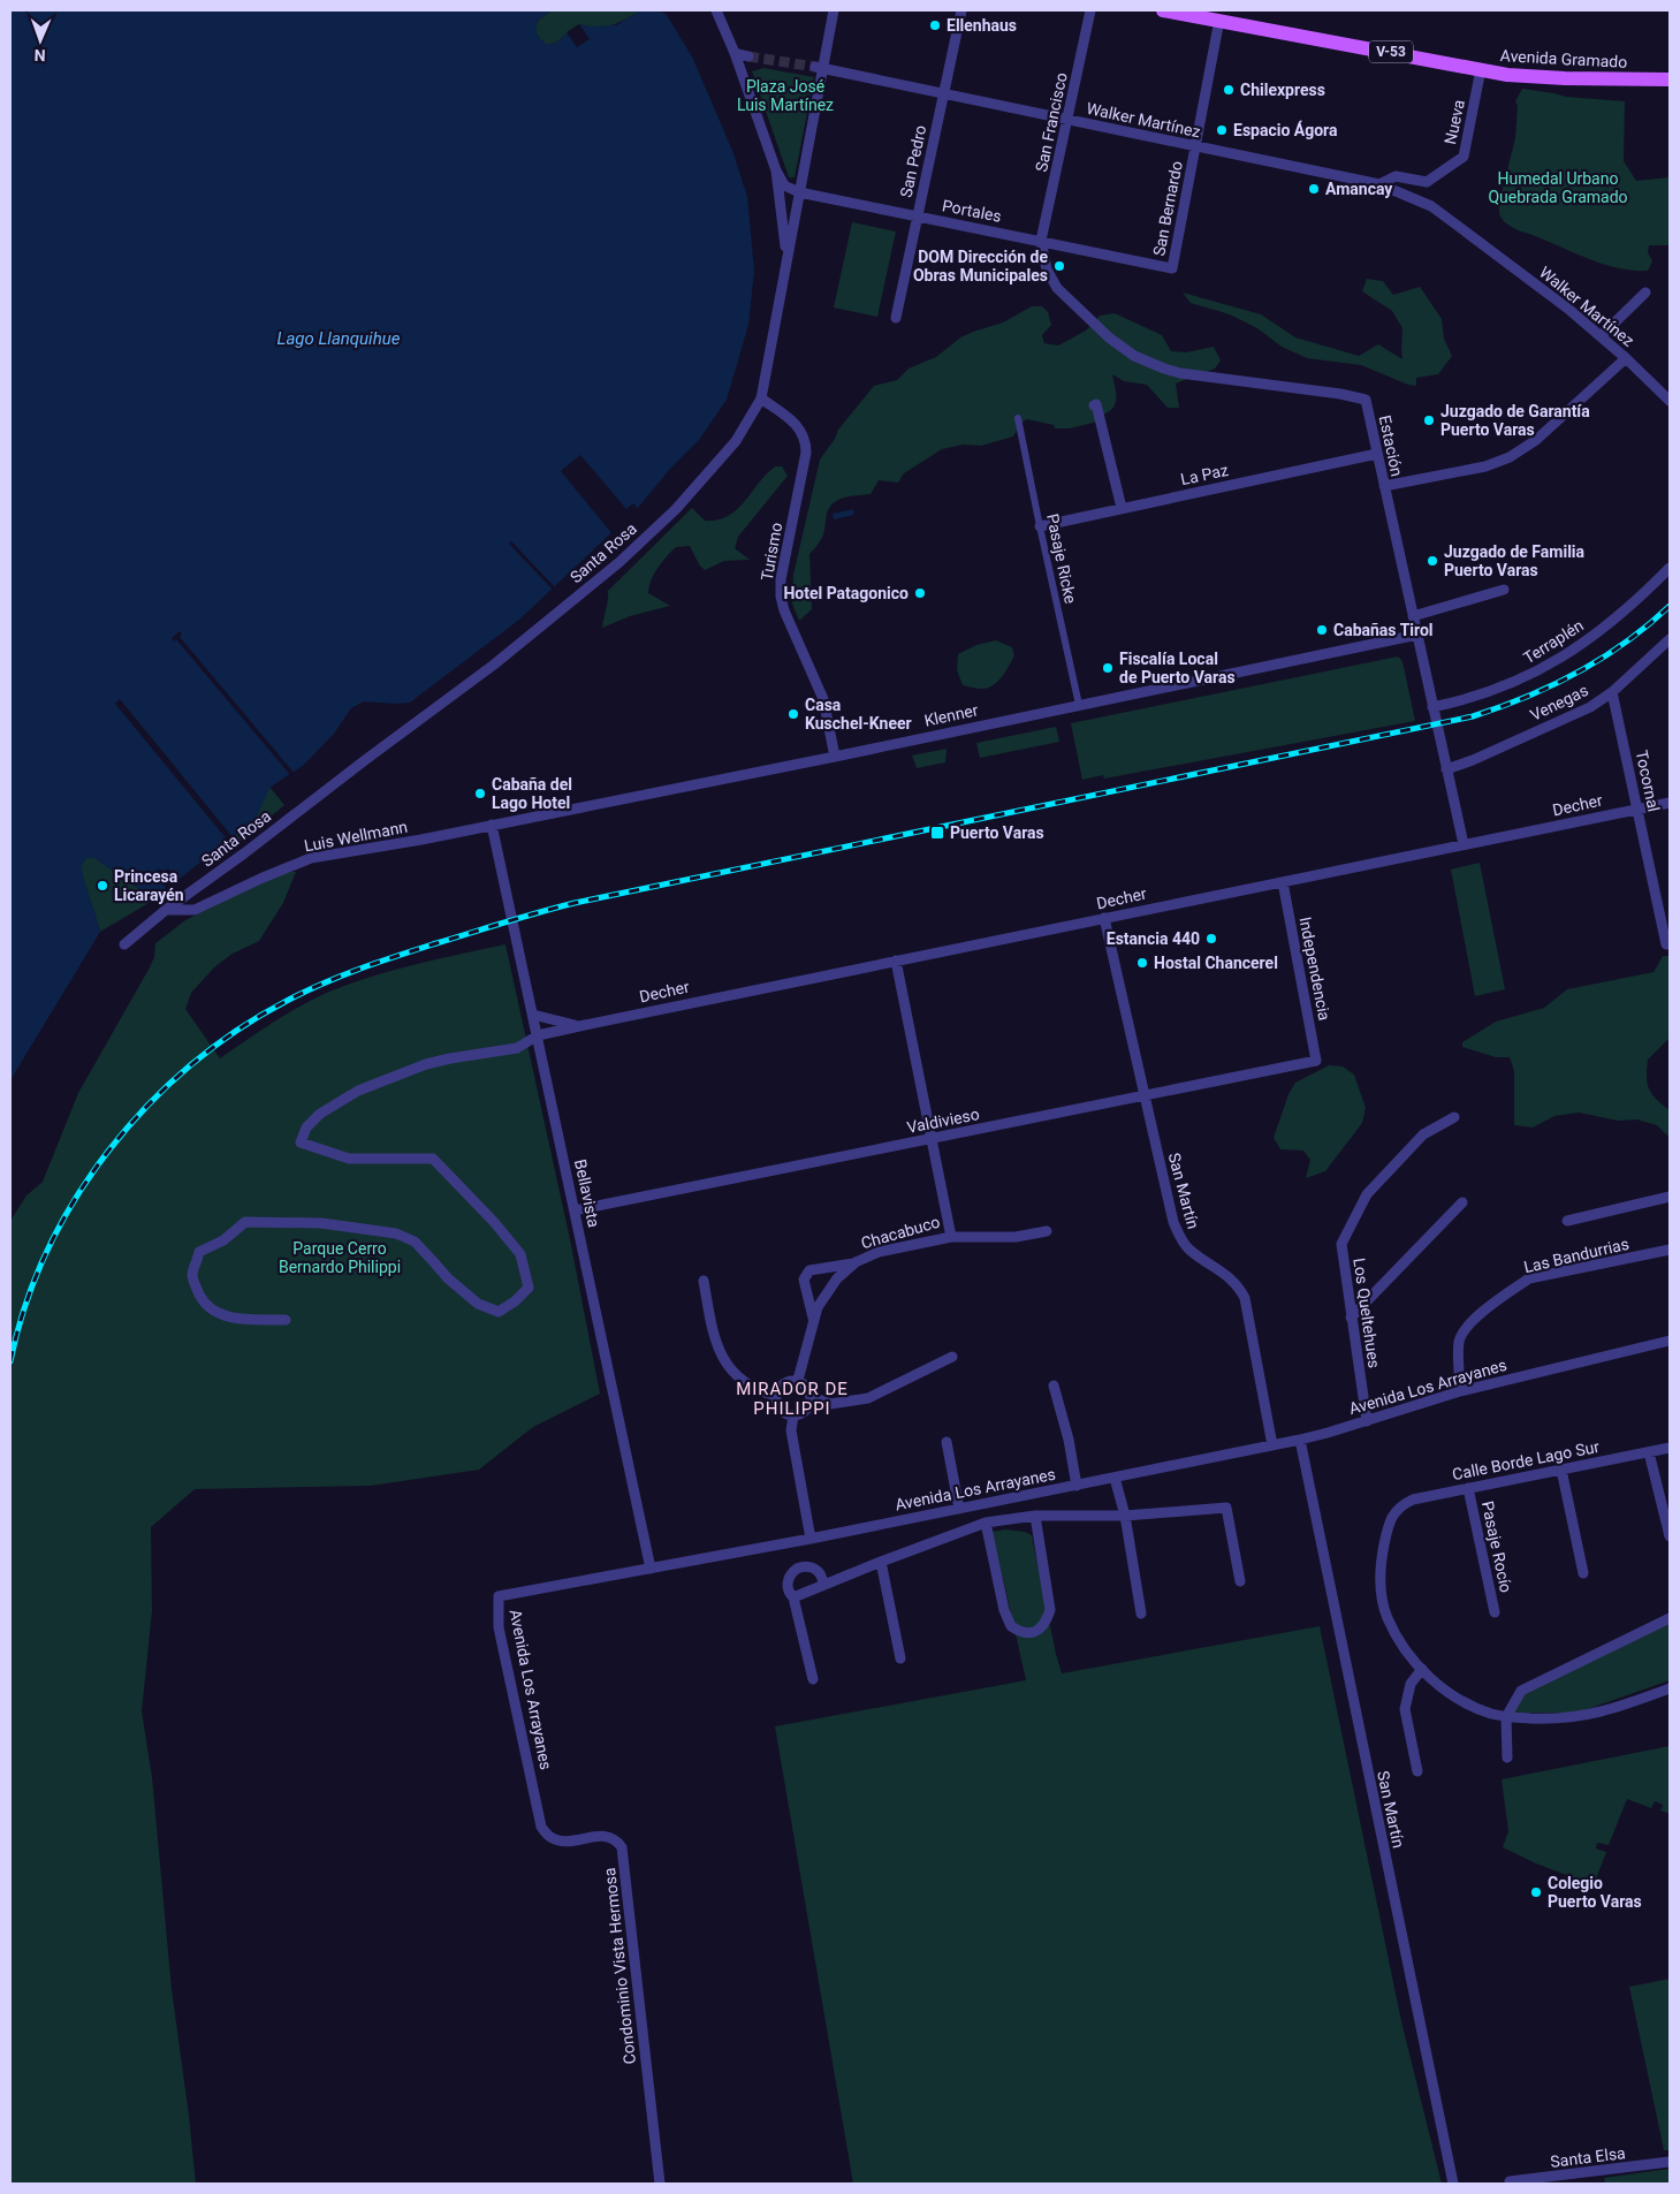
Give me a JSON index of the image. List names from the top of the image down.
{
  "streets": {
    "main road": ["V-53", "Avenida Gramado"],
    "street": [
      "Walker Martínez",
      "San Francisco",
      "Nueva",
      "San Pedro",
      "San Bernardo",
      "Portales",
      "Estación",
      "La Paz",
      "Turismo",
      "Santa Rosa",
      "Pasaje Ricke",
      "Terraplén",
      "Venegas",
      "Klenner",
      "Tocornal",
      "Decher",
      "Luis Wellmann",
      "Independencia",
      "Valdivieso",
      "San Martín",
      "Bellavista",
      "Chacabuco",
      "Las Bandurrias",
      "Los Queltehues",
      "Avenida Los Arrayanes",
      "Calle Borde Lago Sur",
      "Pasaje Rocío",
      "Condominio Vista Hermosa",
      "Santa Elsa"
    ]
  },
  "crossings": [
    ["Avenida Gramado", "Nueva"],
    ["Avenida Gramado", "San Bernardo"],
    ["Walker Martínez", "San Francisco"],
    ["Walker Martínez", "Nueva"],
    ["Walker Martínez", "San Pedro"],
    ["Walker Martínez", "San Bernardo"],
    ["Walker Martínez", "Santa Rosa"],
    ["San Francisco", "Portales"],
    ["San Francisco", "Estación"],
    ["San Pedro", "Portales"],
    ["San Bernardo", "Portales"],
    ["Portales", "Estación"],
    ["Portales", "Santa Rosa"],
    ["Estación", "La Paz"],
    ["Estación", "Terraplén"],
    ["Estación", "Venegas"],
    ["Estación", "Klenner"],
    ["Estación", "Decher"],
    ["La Paz", "Pasaje Ricke"],
    ["Turismo", "Santa Rosa"],
    ["Turismo", "Klenner"],
    ["Santa Rosa", "Luis Wellmann"],
    ["Pasaje Ricke", "Klenner"],
    ["Venegas", "Tocornal"],
    ["Klenner", "Luis Wellmann"],
    ["Klenner", "Bellavista"],
    ["Tocornal", "Decher"],
    ["Decher", "Independencia"],
    ["Decher", "San Martín"],
    ["Decher", "Bellavista"],
    ["Decher", "Chacabuco"],
    ["Luis Wellmann", "Bellavista"],
    ["Independencia", "Valdivieso"],
    ["Valdivieso", "San Martín"],
    ["Valdivieso", "Bellavista"],
    ["Valdivieso", "Chacabuco"],
    ["San Martín", "Avenida Los Arrayanes"],
    ["Bellavista", "Avenida Los Arrayanes"],
    ["Las Bandurrias", "Avenida Los Arrayanes"],
    ["Los Queltehues", "Avenida Los Arrayanes"],
    ["Avenida Los Arrayanes", "Condominio Vista Hermosa"],
    ["Calle Borde Lago Sur", "Pasaje Rocío"]
  ],
  "districts": ["MIRADOR DE PHILIPPI"],
  "water": ["Lago Llanquihue"],
  "parks": ["Plaza José Luis Martínez", "Humedal Urbano Quebrada Gramado", "Parque Cerro Bernardo Philippi"],
  "places": {
    "other": [
      "Ellenhaus",
      "Chilexpress",
      "Espacio Ágora",
      "Amancay",
      "DOM Dirección de Obras Municipales",
      "Juzgado de Garantía Puerto Varas",
      "Juzgado de Familia Puerto Varas",
      "Hotel Patagonico",
      "Cabañas Tirol",
      "Fiscalía Local de Puerto Varas",
      "Casa Kuschel-Kneer",
      "Cabaña del Lago Hotel",
      "Princesa Licarayén",
      "Estancia 440",
      "Hostal Chancerel",
      "Colegio Puerto Varas"
    ],
    "transit": ["Puerto Varas"]
  },
  "north": "bottom"
}
